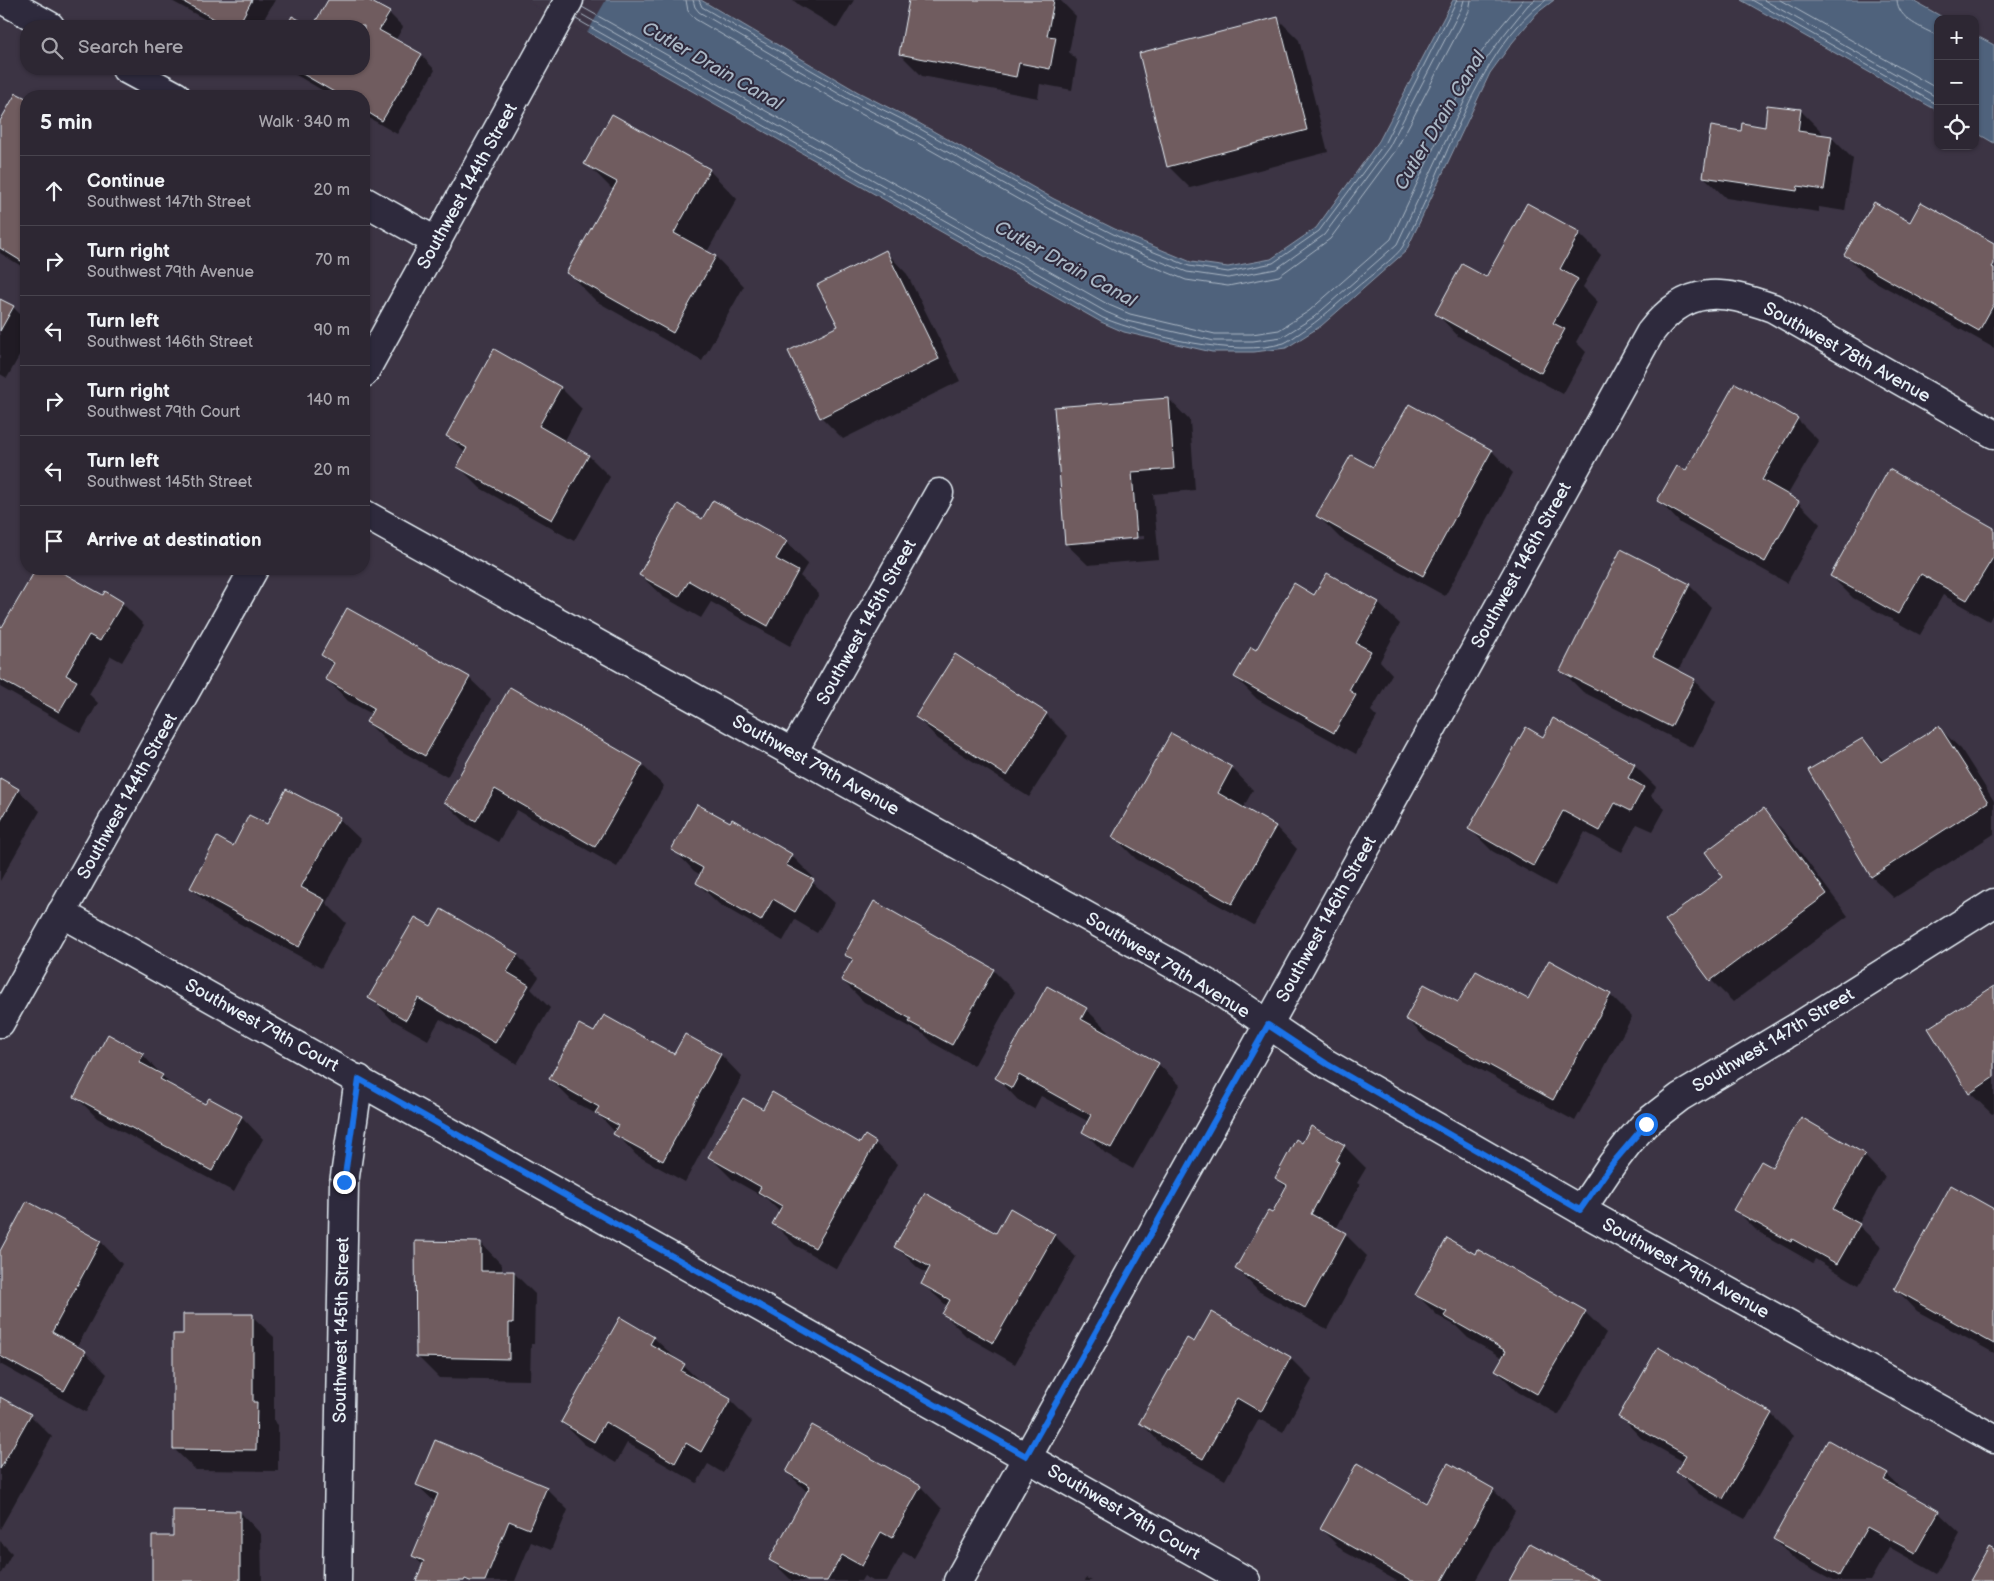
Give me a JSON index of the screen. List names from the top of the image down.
{
  "streets": {
    "street": [
      "Southwest 144th Street",
      "Southwest 78th Avenue",
      "Southwest 146th Street",
      "Southwest 145th Street",
      "Southwest 79th Avenue",
      "Southwest 79th Court",
      "Southwest 147th Street"
    ]
  },
  "crossings": [
    ["Southwest 144th Street", "Southwest 79th Court"],
    ["Southwest 78th Avenue", "Southwest 146th Street"],
    ["Southwest 146th Street", "Southwest 79th Avenue"],
    ["Southwest 146th Street", "Southwest 79th Court"],
    ["Southwest 145th Street", "Southwest 79th Avenue"],
    ["Southwest 145th Street", "Southwest 79th Court"],
    ["Southwest 79th Avenue", "Southwest 147th Street"]
  ],
  "water": ["Cutler Drain Canal"],
  "page": {
    "map_buttons": ["+", "−"],
    "search": "Search here",
    "heading": ["5 min", "Walk · 340 m"],
    "list": [
      ["Continue", "Southwest 147th Street", "20 m"],
      ["Turn right", "Southwest 79th Avenue", "70 m"],
      ["Turn left", "Southwest 146th Street", "90 m"],
      ["Turn right", "Southwest 79th Court", "140 m"],
      ["Turn left", "Southwest 145th Street", "20 m"],
      "Arrive at destination"
    ]
  }
}
